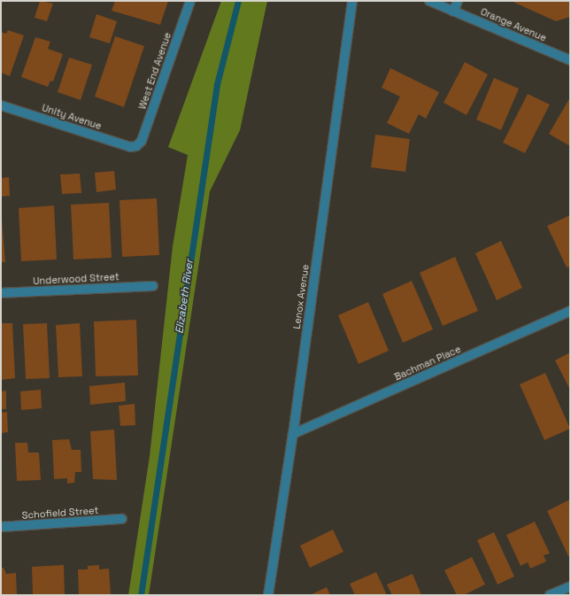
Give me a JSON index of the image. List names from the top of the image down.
{
  "streets": {
    "street": [
      "Orange Avenue",
      "West End Avenue",
      "Unity Avenue",
      "Underwood Street",
      "Lenox Avenue",
      "Bachman Place",
      "Schofield Street"
    ]
  },
  "crossings": [
    ["West End Avenue", "Unity Avenue"],
    ["Lenox Avenue", "Bachman Place"]
  ],
  "water": ["Elizabeth River"]
}
